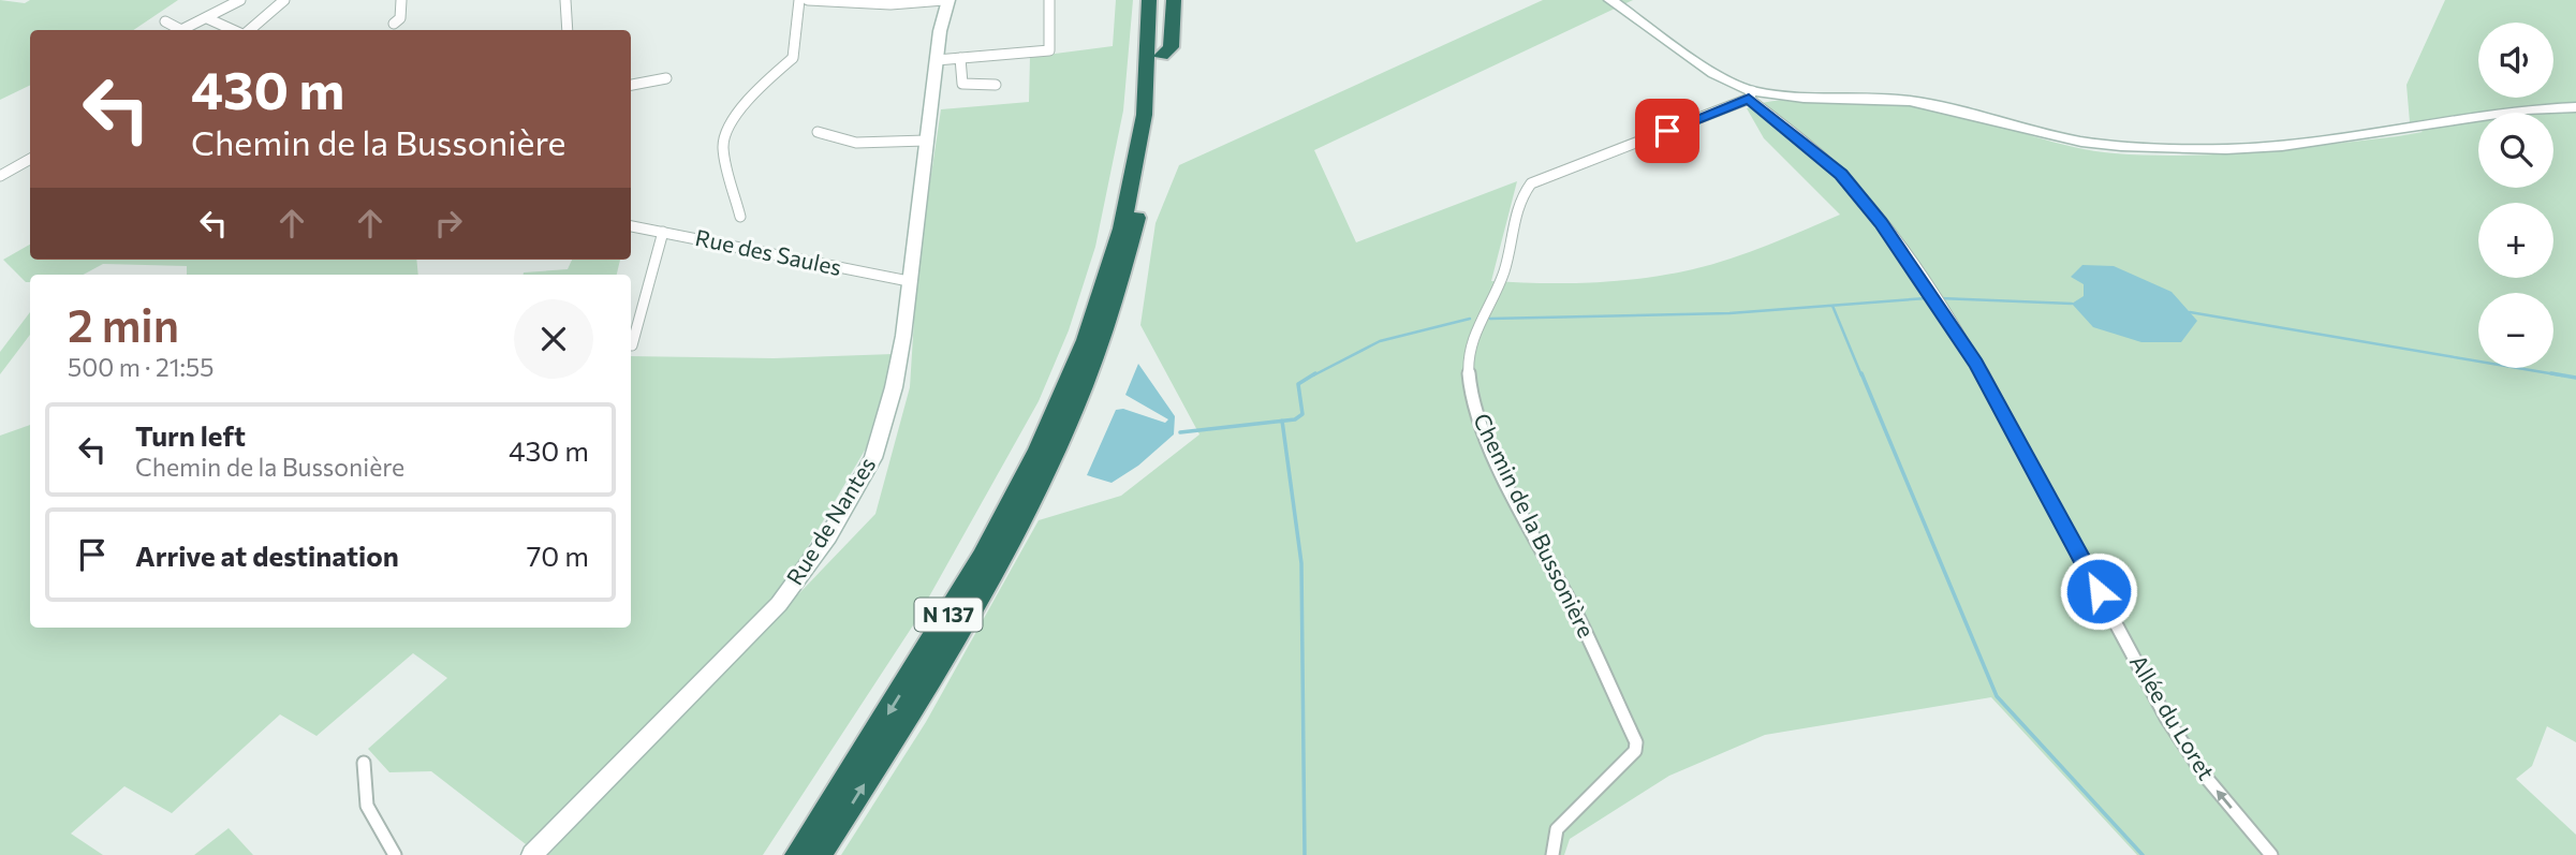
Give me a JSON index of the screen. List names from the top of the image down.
{
  "streets": {
    "highway": ["N 137"],
    "street": [
      "Rue des Saules",
      "Rue de Nantes",
      "Chemin de la Bussonière",
      "Allée du Loret"
    ]
  },
  "crossings": [
    ["Rue des Saules", "Rue de Nantes"],
    ["Chemin de la Bussonière", "Allée du Loret"]
  ],
  "one_way": ["Allée du Loret"],
  "page": {
    "map_buttons": ["+", "−"],
    "turn": ["430 m", "Chemin de la Bussonière"],
    "heading": ["2 min", "500 m · 21:55"],
    "list": [
      {
        "name": "Turn left",
        "note": "Chemin de la Bussonière",
        "value": "430 m"
      },
      {
        "name": "Arrive at destination",
        "value": "70 m"
      }
    ]
  }
}
